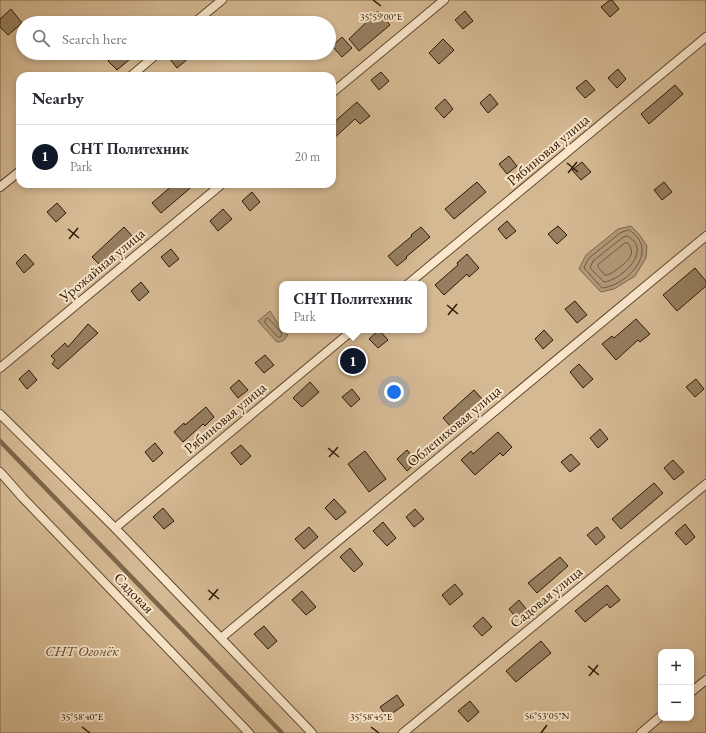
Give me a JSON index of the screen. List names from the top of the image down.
{
  "streets": {
    "lane": [
      "Рябиновая улица",
      "Урожайная улица",
      "Облепиховая улица",
      "Садовая",
      "Садовая улица"
    ]
  },
  "parks": ["СНТ Огонёк"],
  "page": {
    "search": "Search here",
    "heading": "Nearby",
    "list": [
      {
        "mark": "1",
        "name": "СНТ Политехник",
        "note": "Park",
        "value": "20 m"
      }
    ],
    "popup": ["СНТ Политехник", "Park"],
    "pins": "1",
    "map_buttons": ["+", "−"]
  },
  "coordinates": [
    "35°59'00\"E",
    "56°53'05\"N",
    "35°58'40\"E",
    "35°58'45\"E"
  ]
}
